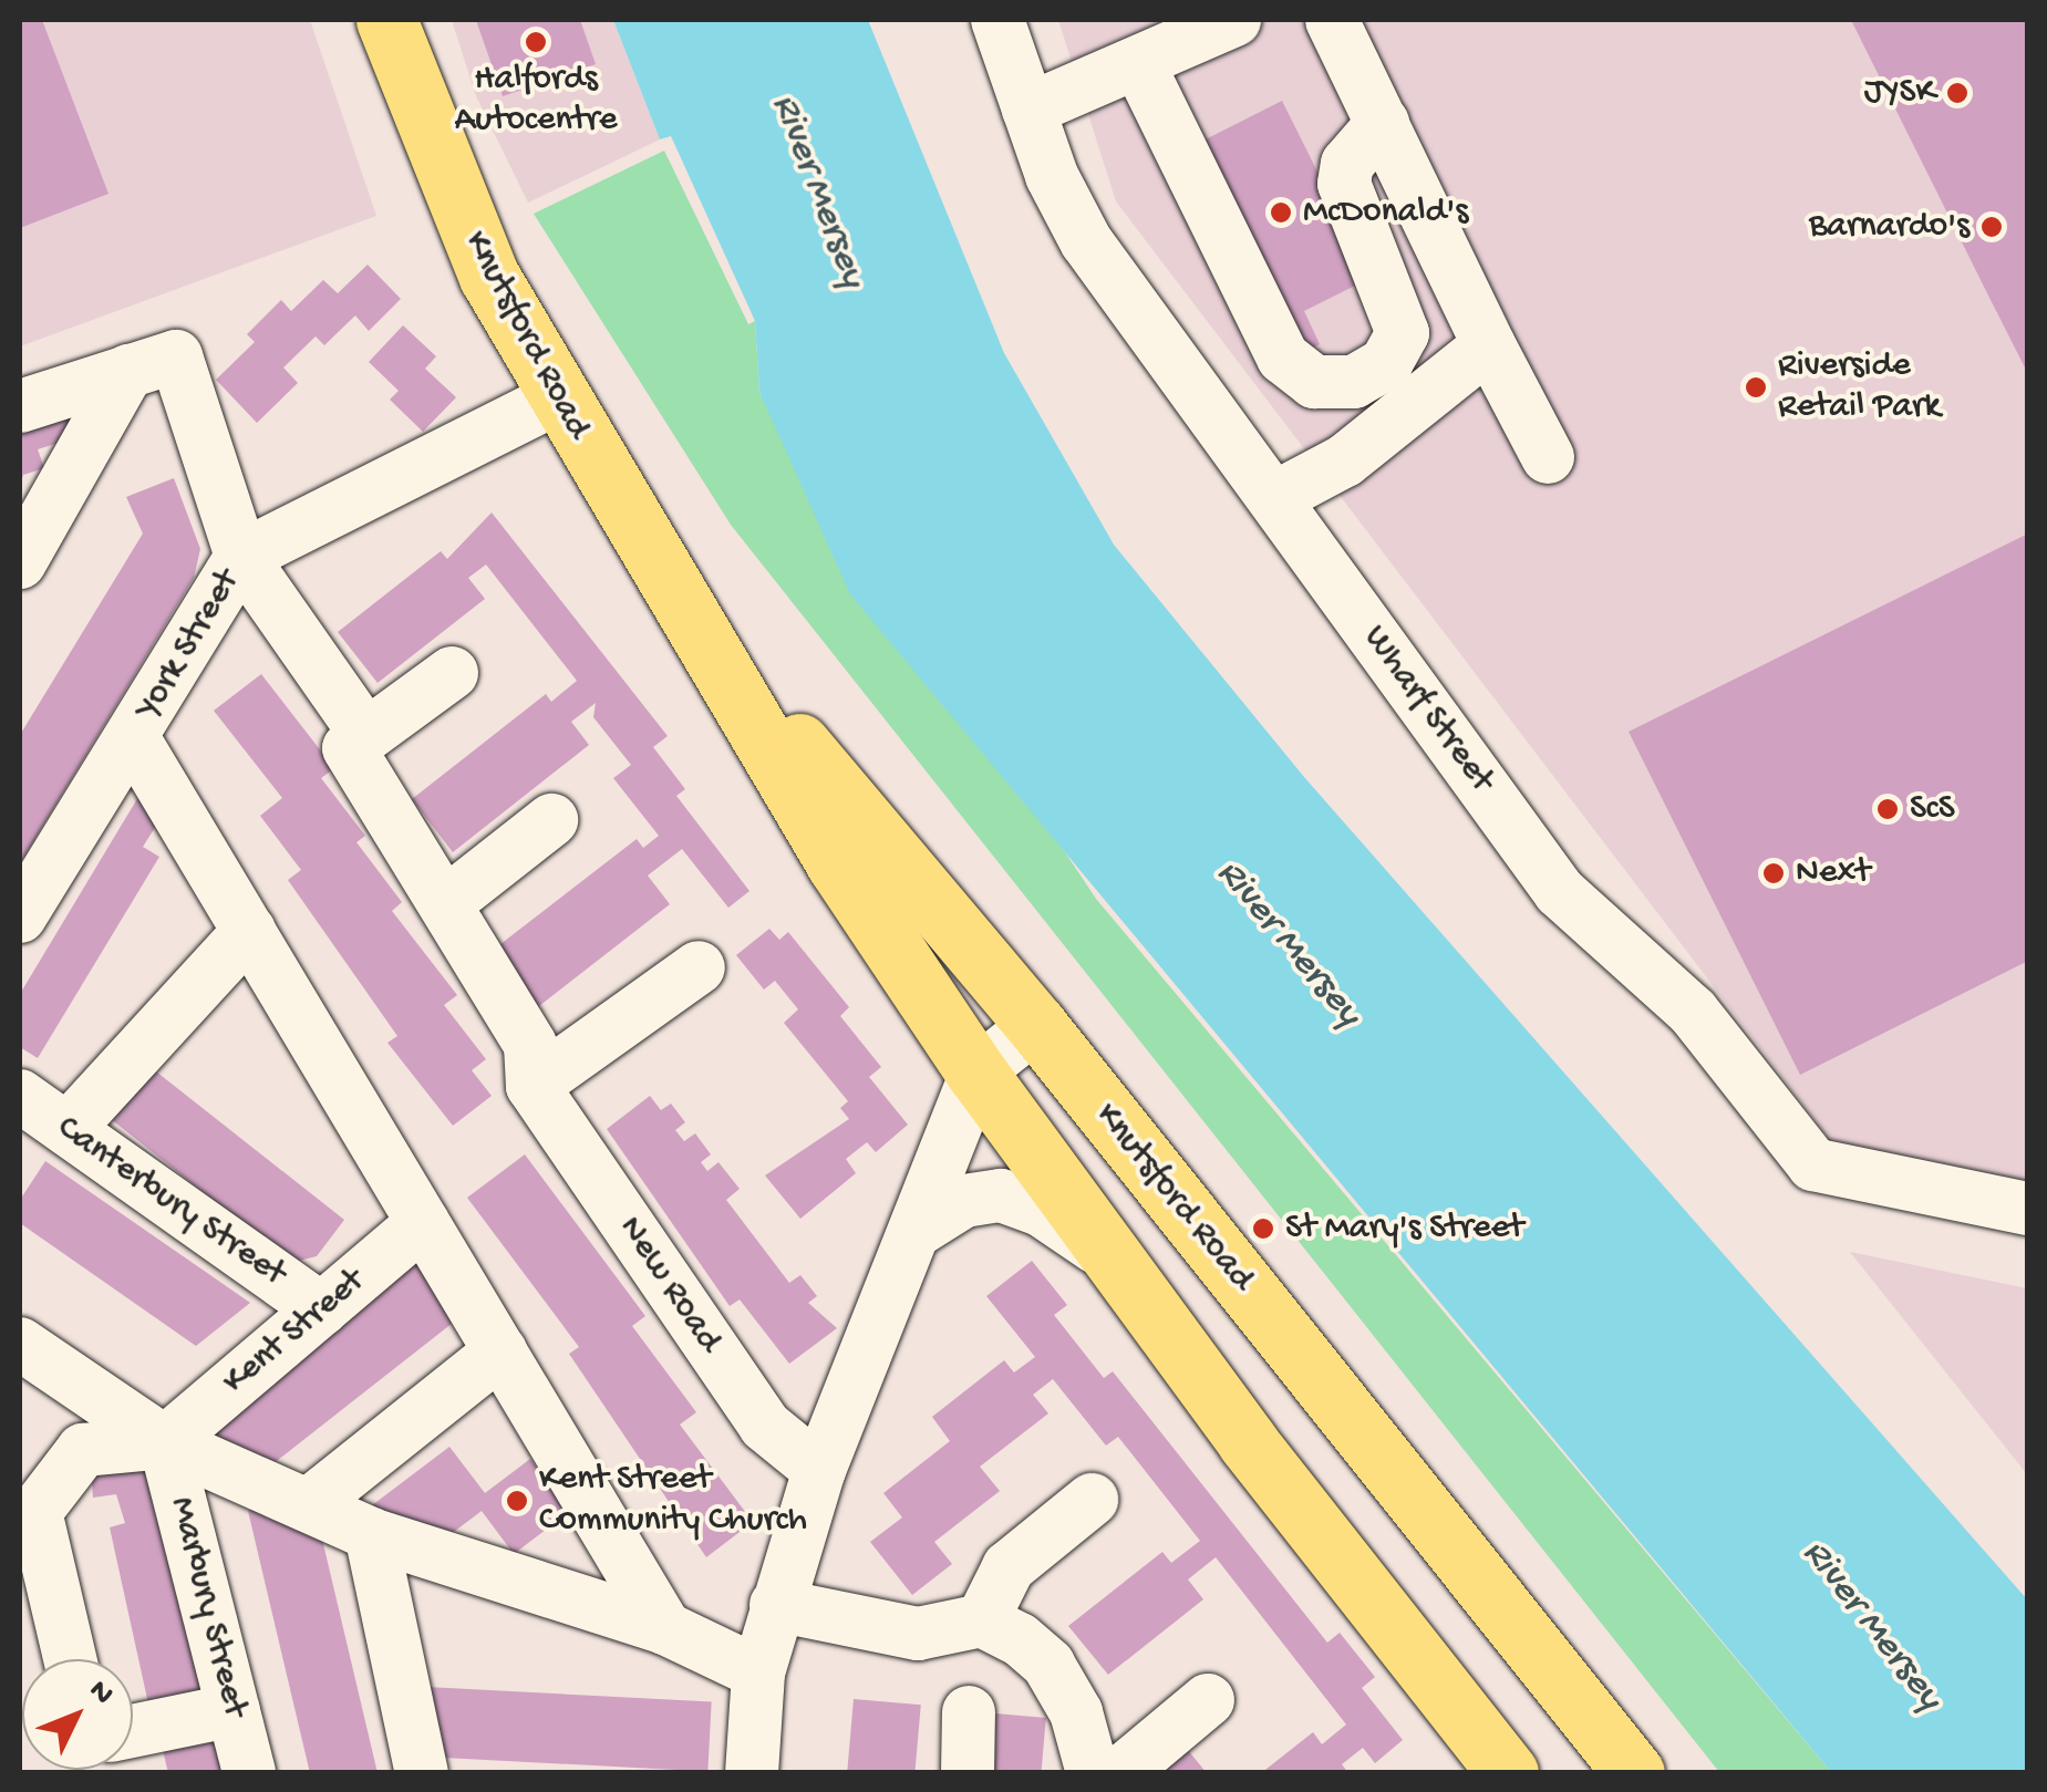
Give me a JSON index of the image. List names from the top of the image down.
{
  "streets": {
    "highway": ["Knutsford Road"],
    "street": [
      "York Street",
      "Wharf Street",
      "Canterbury Street",
      "New Road",
      "Kent Street",
      "Marbury Street"
    ]
  },
  "crossings": [
    ["Knutsford Road", "York Street"],
    ["Canterbury Street", "Kent Street"],
    ["Kent Street", "Marbury Street"]
  ],
  "water": ["River Mersey"],
  "places": [
    "Halfords Autocentre",
    "JYSK",
    "McDonald's",
    "Barnardo's",
    "Riverside Retail Park",
    "ScS",
    "Next",
    "St Mary's Street",
    "Kent Street Community Church"
  ],
  "north": "top right"
}
